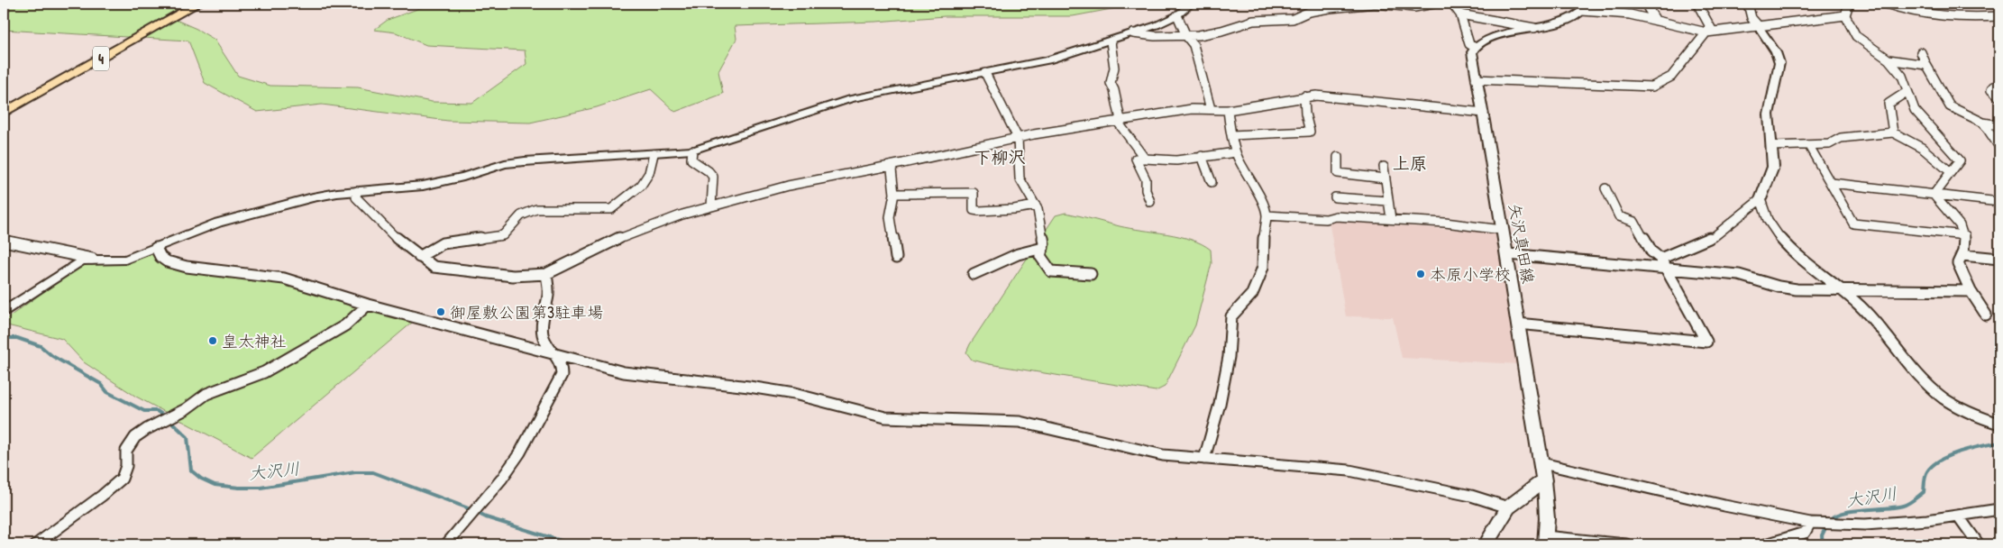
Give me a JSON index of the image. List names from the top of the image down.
{
  "streets": {
    "main road": ["4", "矢沢真田線"]
  },
  "districts": ["下柳沢", "上原"],
  "water": ["大沢川"],
  "places": ["本原小学校", "御屋敷公園第3駐車場", "皇太神社"]
}
